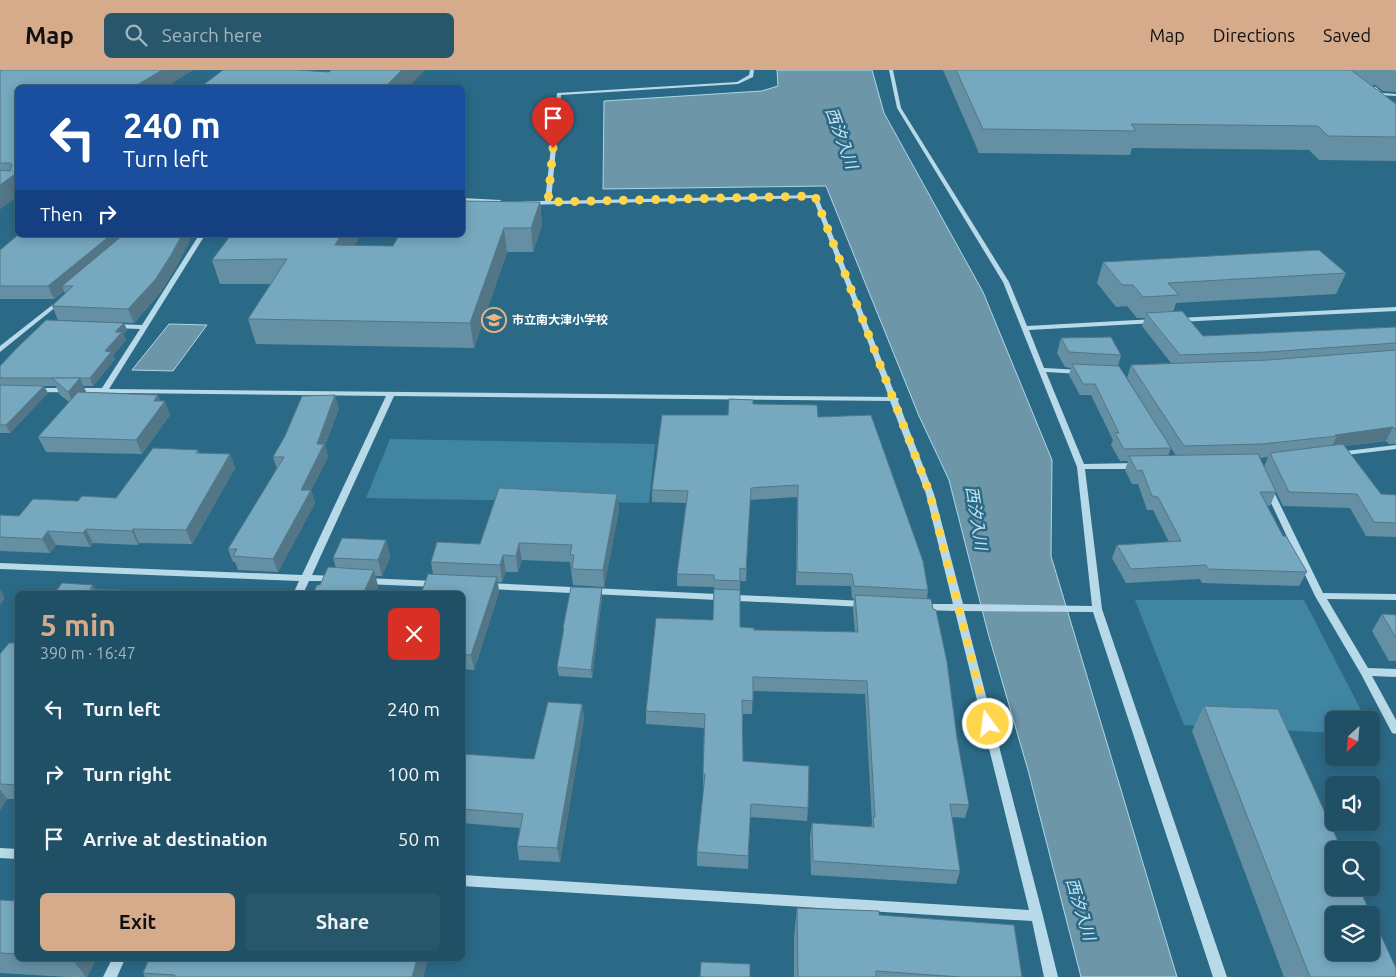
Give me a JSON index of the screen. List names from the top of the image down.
{
  "water": ["西汐入川"],
  "places": {
    "school or university": ["市立南大津小学校"]
  },
  "north": "bottom left",
  "page": {
    "header": "Map",
    "search": "Search here",
    "nav": ["Map", "Directions", "Saved"],
    "turn": ["240 m", "Turn left"],
    "then": "Then",
    "heading": ["5 min", "390 m · 16:47"],
    "list": [
      {
        "name": "Turn left",
        "value": "240 m"
      },
      {
        "name": "Turn right",
        "value": "100 m"
      },
      {
        "name": "Arrive at destination",
        "value": "50 m"
      }
    ],
    "buttons": ["Exit", "Share"]
  }
}
